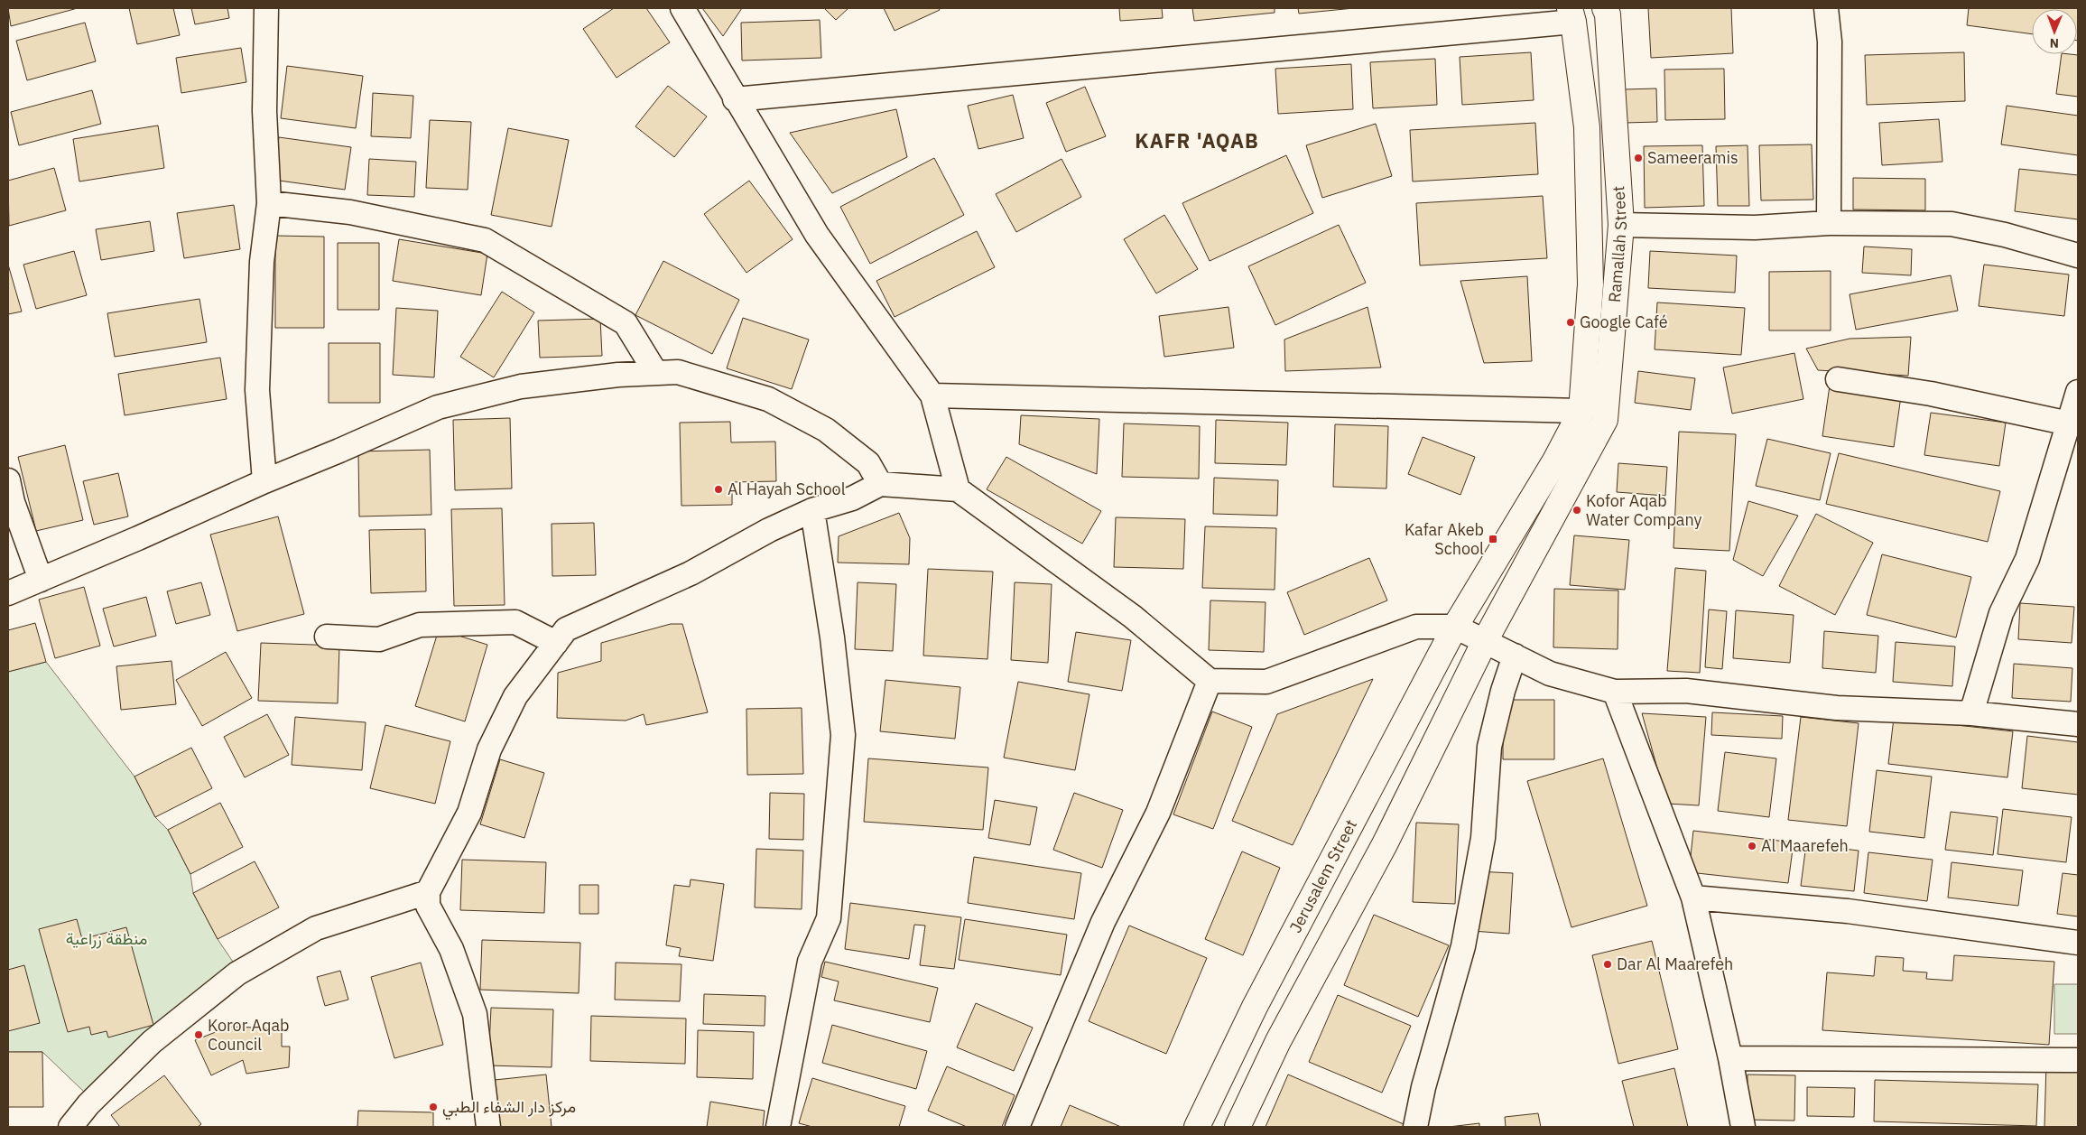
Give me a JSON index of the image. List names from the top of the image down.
{
  "streets": {
    "main road": ["Ramallah Street", "Jerusalem Street"]
  },
  "crossings": [
    ["Ramallah Street", "Jerusalem Street"]
  ],
  "districts": ["KAFR 'AQAB"],
  "parks": ["منطقة زراعية"],
  "places": {
    "other": [
      "Sameeramis",
      "Google Café",
      "Al Hayah School",
      "Kofor Aqab Water Company",
      "Al Maarefeh",
      "Dar Al Maarefeh",
      "Koror Aqab Council",
      "مركز دار الشفاء الطبي"
    ],
    "transit": ["Kafar Akeb School"]
  },
  "north": "bottom"
}
